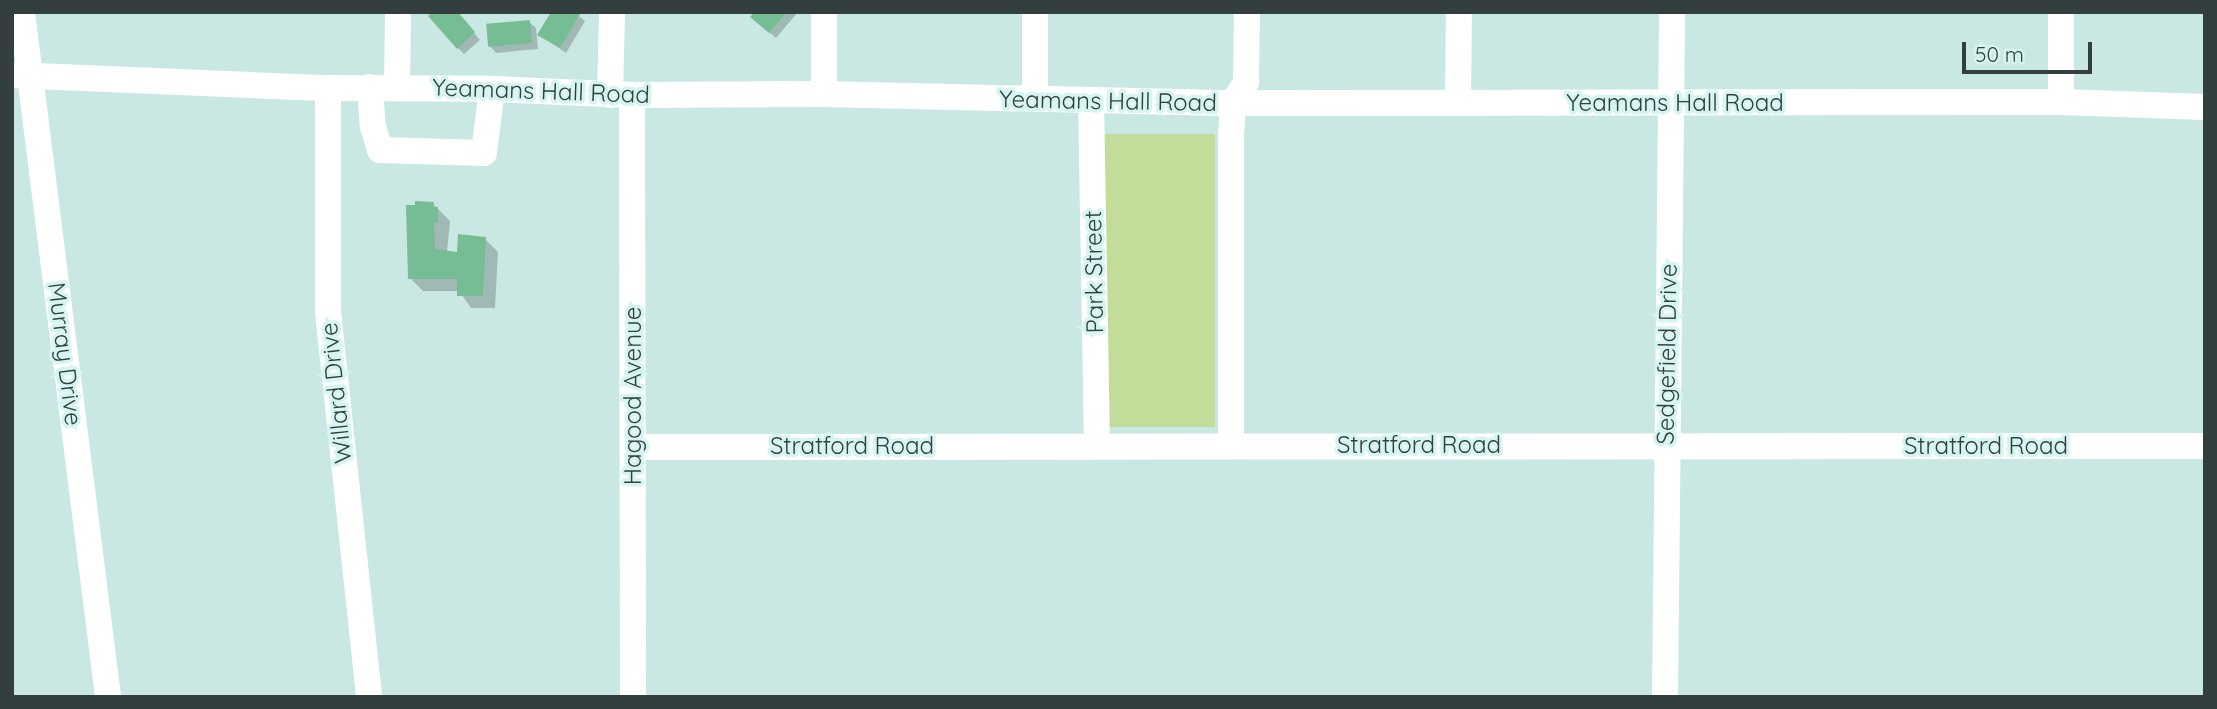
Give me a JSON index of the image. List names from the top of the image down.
{
  "streets": {
    "street": [
      "Yeamans Hall Road",
      "Park Street",
      "Murray Drive",
      "Sedgefield Drive",
      "Willard Drive",
      "Hagood Avenue",
      "Stratford Road"
    ]
  },
  "crossings": [
    ["Yeamans Hall Road", "Park Street"],
    ["Yeamans Hall Road", "Murray Drive"],
    ["Yeamans Hall Road", "Sedgefield Drive"],
    ["Yeamans Hall Road", "Willard Drive"],
    ["Yeamans Hall Road", "Hagood Avenue"],
    ["Park Street", "Stratford Road"],
    ["Sedgefield Drive", "Stratford Road"],
    ["Hagood Avenue", "Stratford Road"]
  ],
  "scale_bar": "50 m"
}
